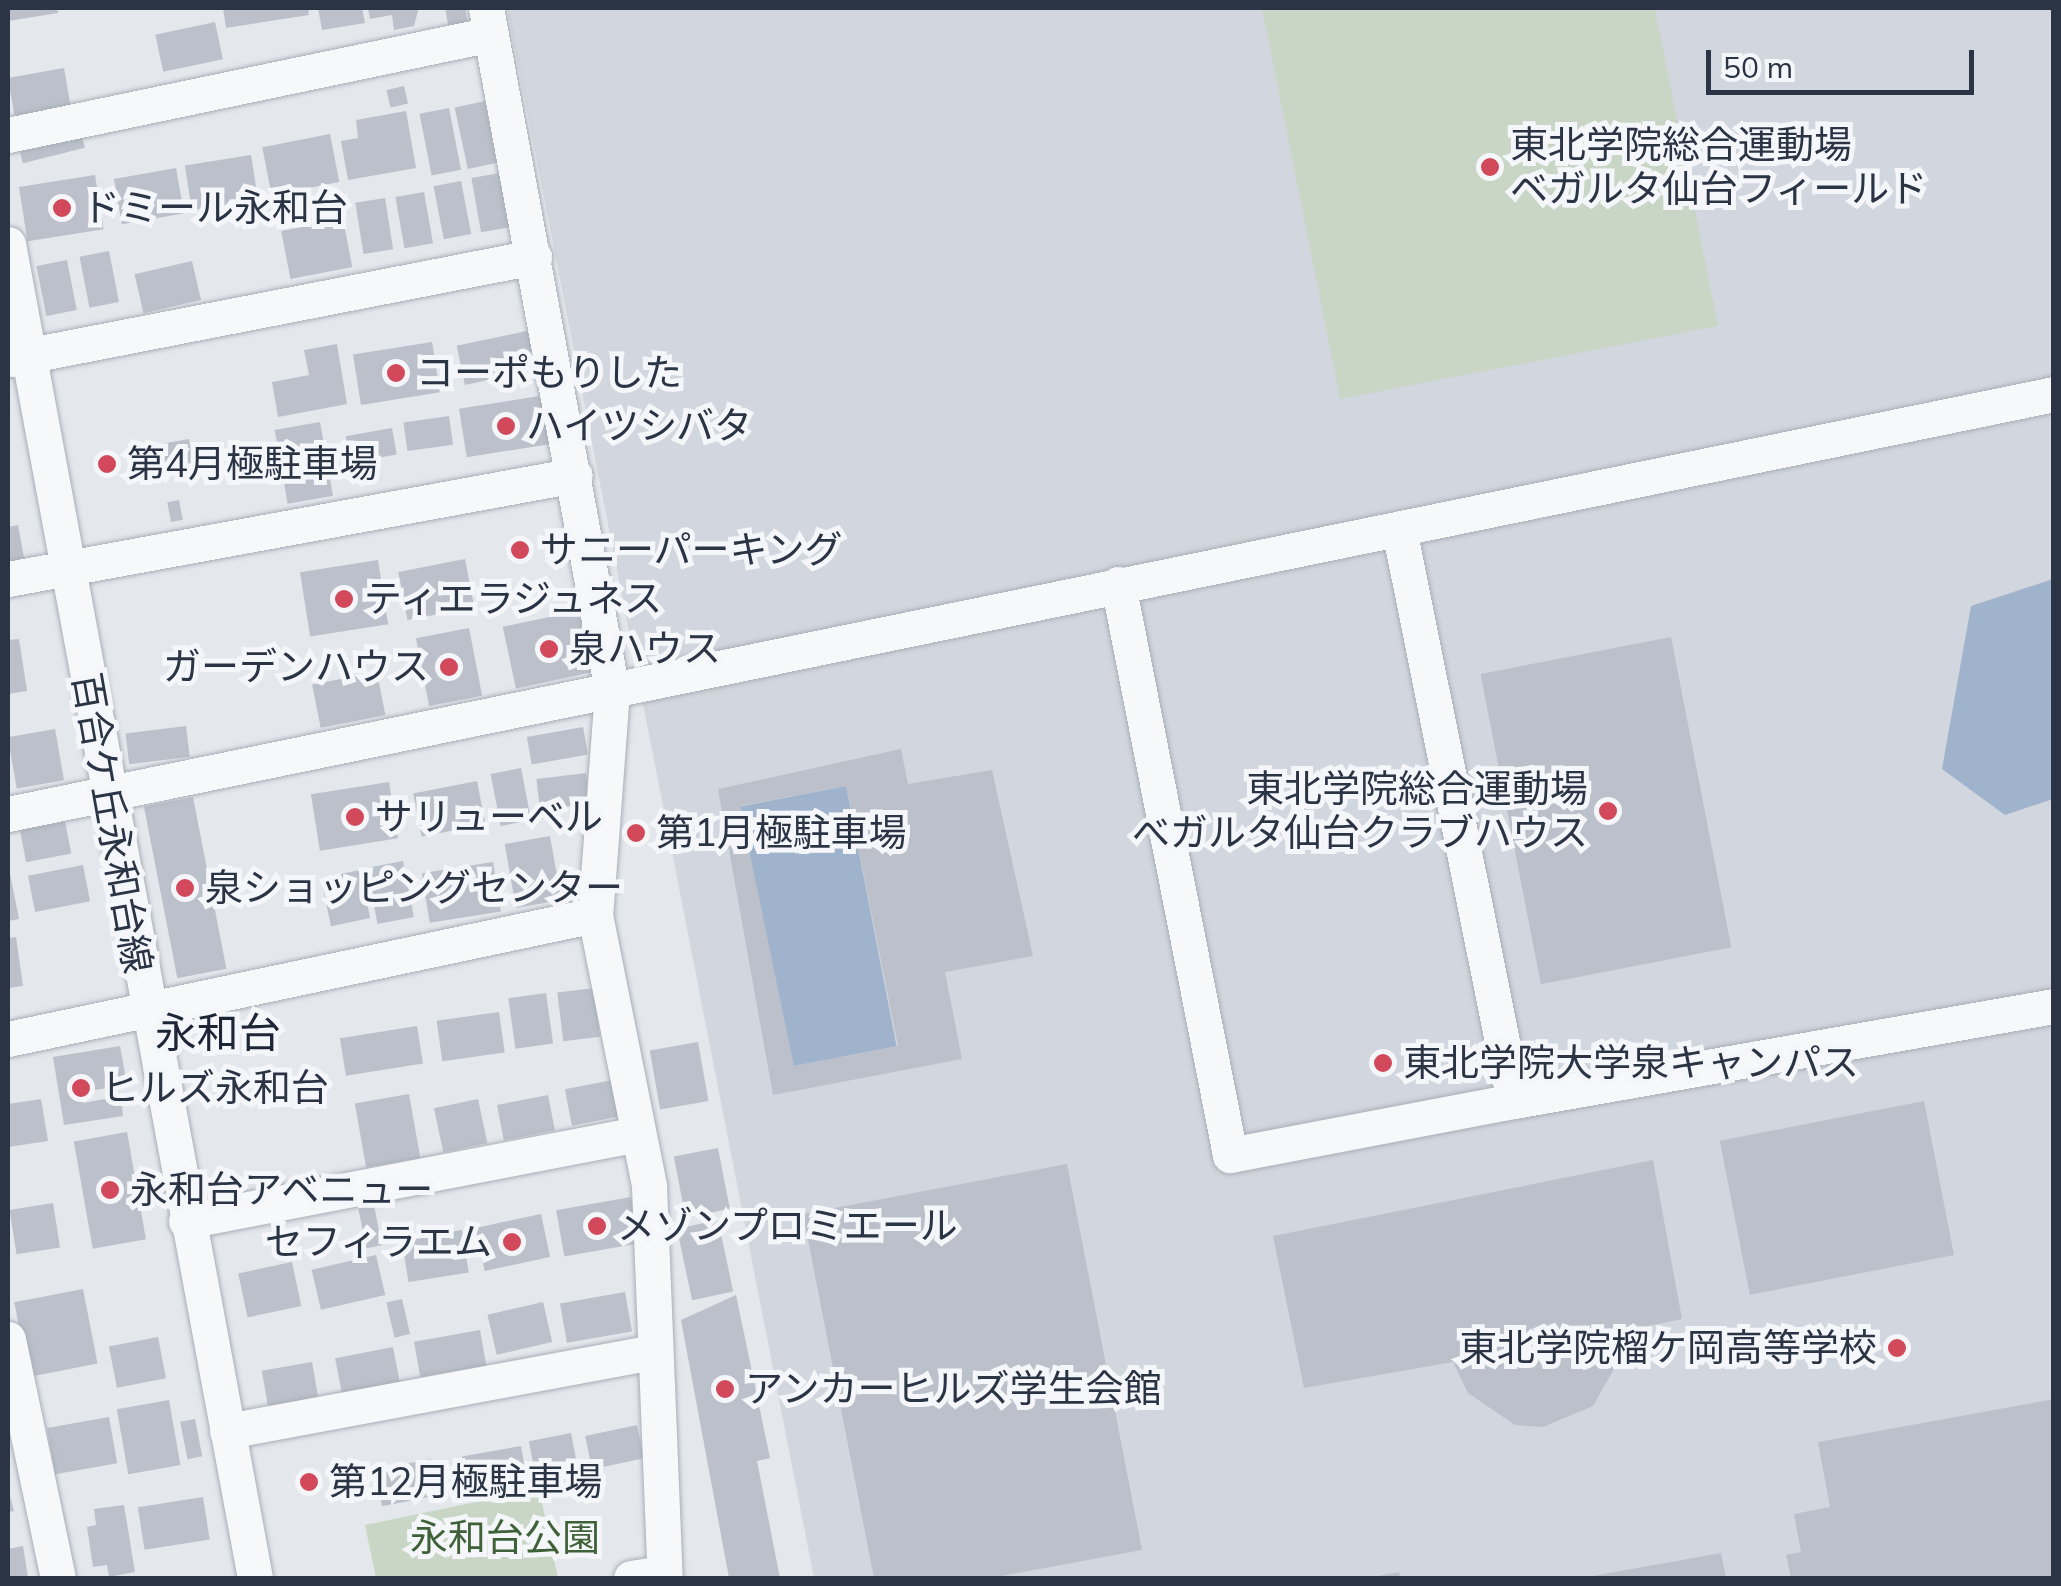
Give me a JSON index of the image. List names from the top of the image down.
{
  "streets": {
    "street": ["百合ケ丘永和台線"]
  },
  "districts": ["永和台"],
  "parks": ["永和台公園"],
  "places": [
    "東北学院総合運動場 ベガルタ仙台フィールド",
    "ドミール永和台",
    "コーポもりした",
    "ハイツシバタ",
    "第4月極駐車場",
    "サニーパーキング",
    "ティエラジュネス",
    "泉ハウス",
    "ガーデンハウス",
    "東北学院総合運動場 べガルタ仙台クラブハウス",
    "サリューベル",
    "第1月極駐車場",
    "泉ショッピングセンター",
    "東北学院大学泉キャンパス",
    "ヒルズ永和台",
    "永和台アベニュー",
    "メゾンプロミエール",
    "セフィラエム",
    "東北学院榴ケ岡高等学校",
    "アンカーヒルズ学生会館",
    "第12月極駐車場"
  ],
  "scale_bar": "50 m"
}
